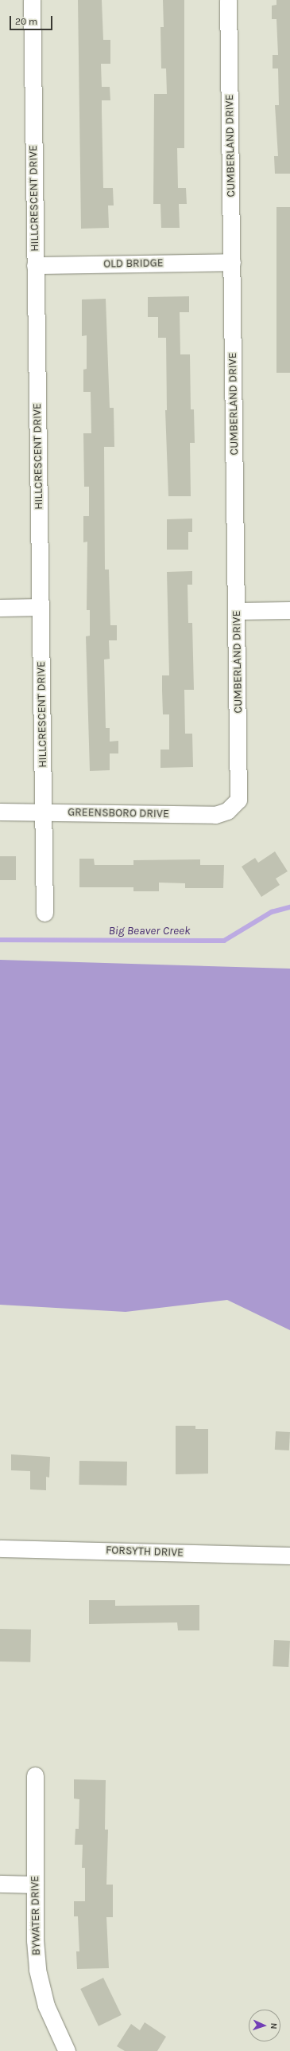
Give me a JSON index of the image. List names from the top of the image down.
{
  "streets": {
    "street": [
      "CUMBERLAND DRIVE",
      "HILLCRESCENT DRIVE",
      "OLD BRIDGE",
      "GREENSBORO DRIVE",
      "FORSYTH DRIVE",
      "BYWATER DRIVE"
    ]
  },
  "crossings": [
    ["CUMBERLAND DRIVE", "OLD BRIDGE"],
    ["CUMBERLAND DRIVE", "GREENSBORO DRIVE"],
    ["HILLCRESCENT DRIVE", "OLD BRIDGE"],
    ["HILLCRESCENT DRIVE", "GREENSBORO DRIVE"]
  ],
  "water": ["Big Beaver Creek"],
  "scale_bar": "20 m",
  "north": "right"
}
